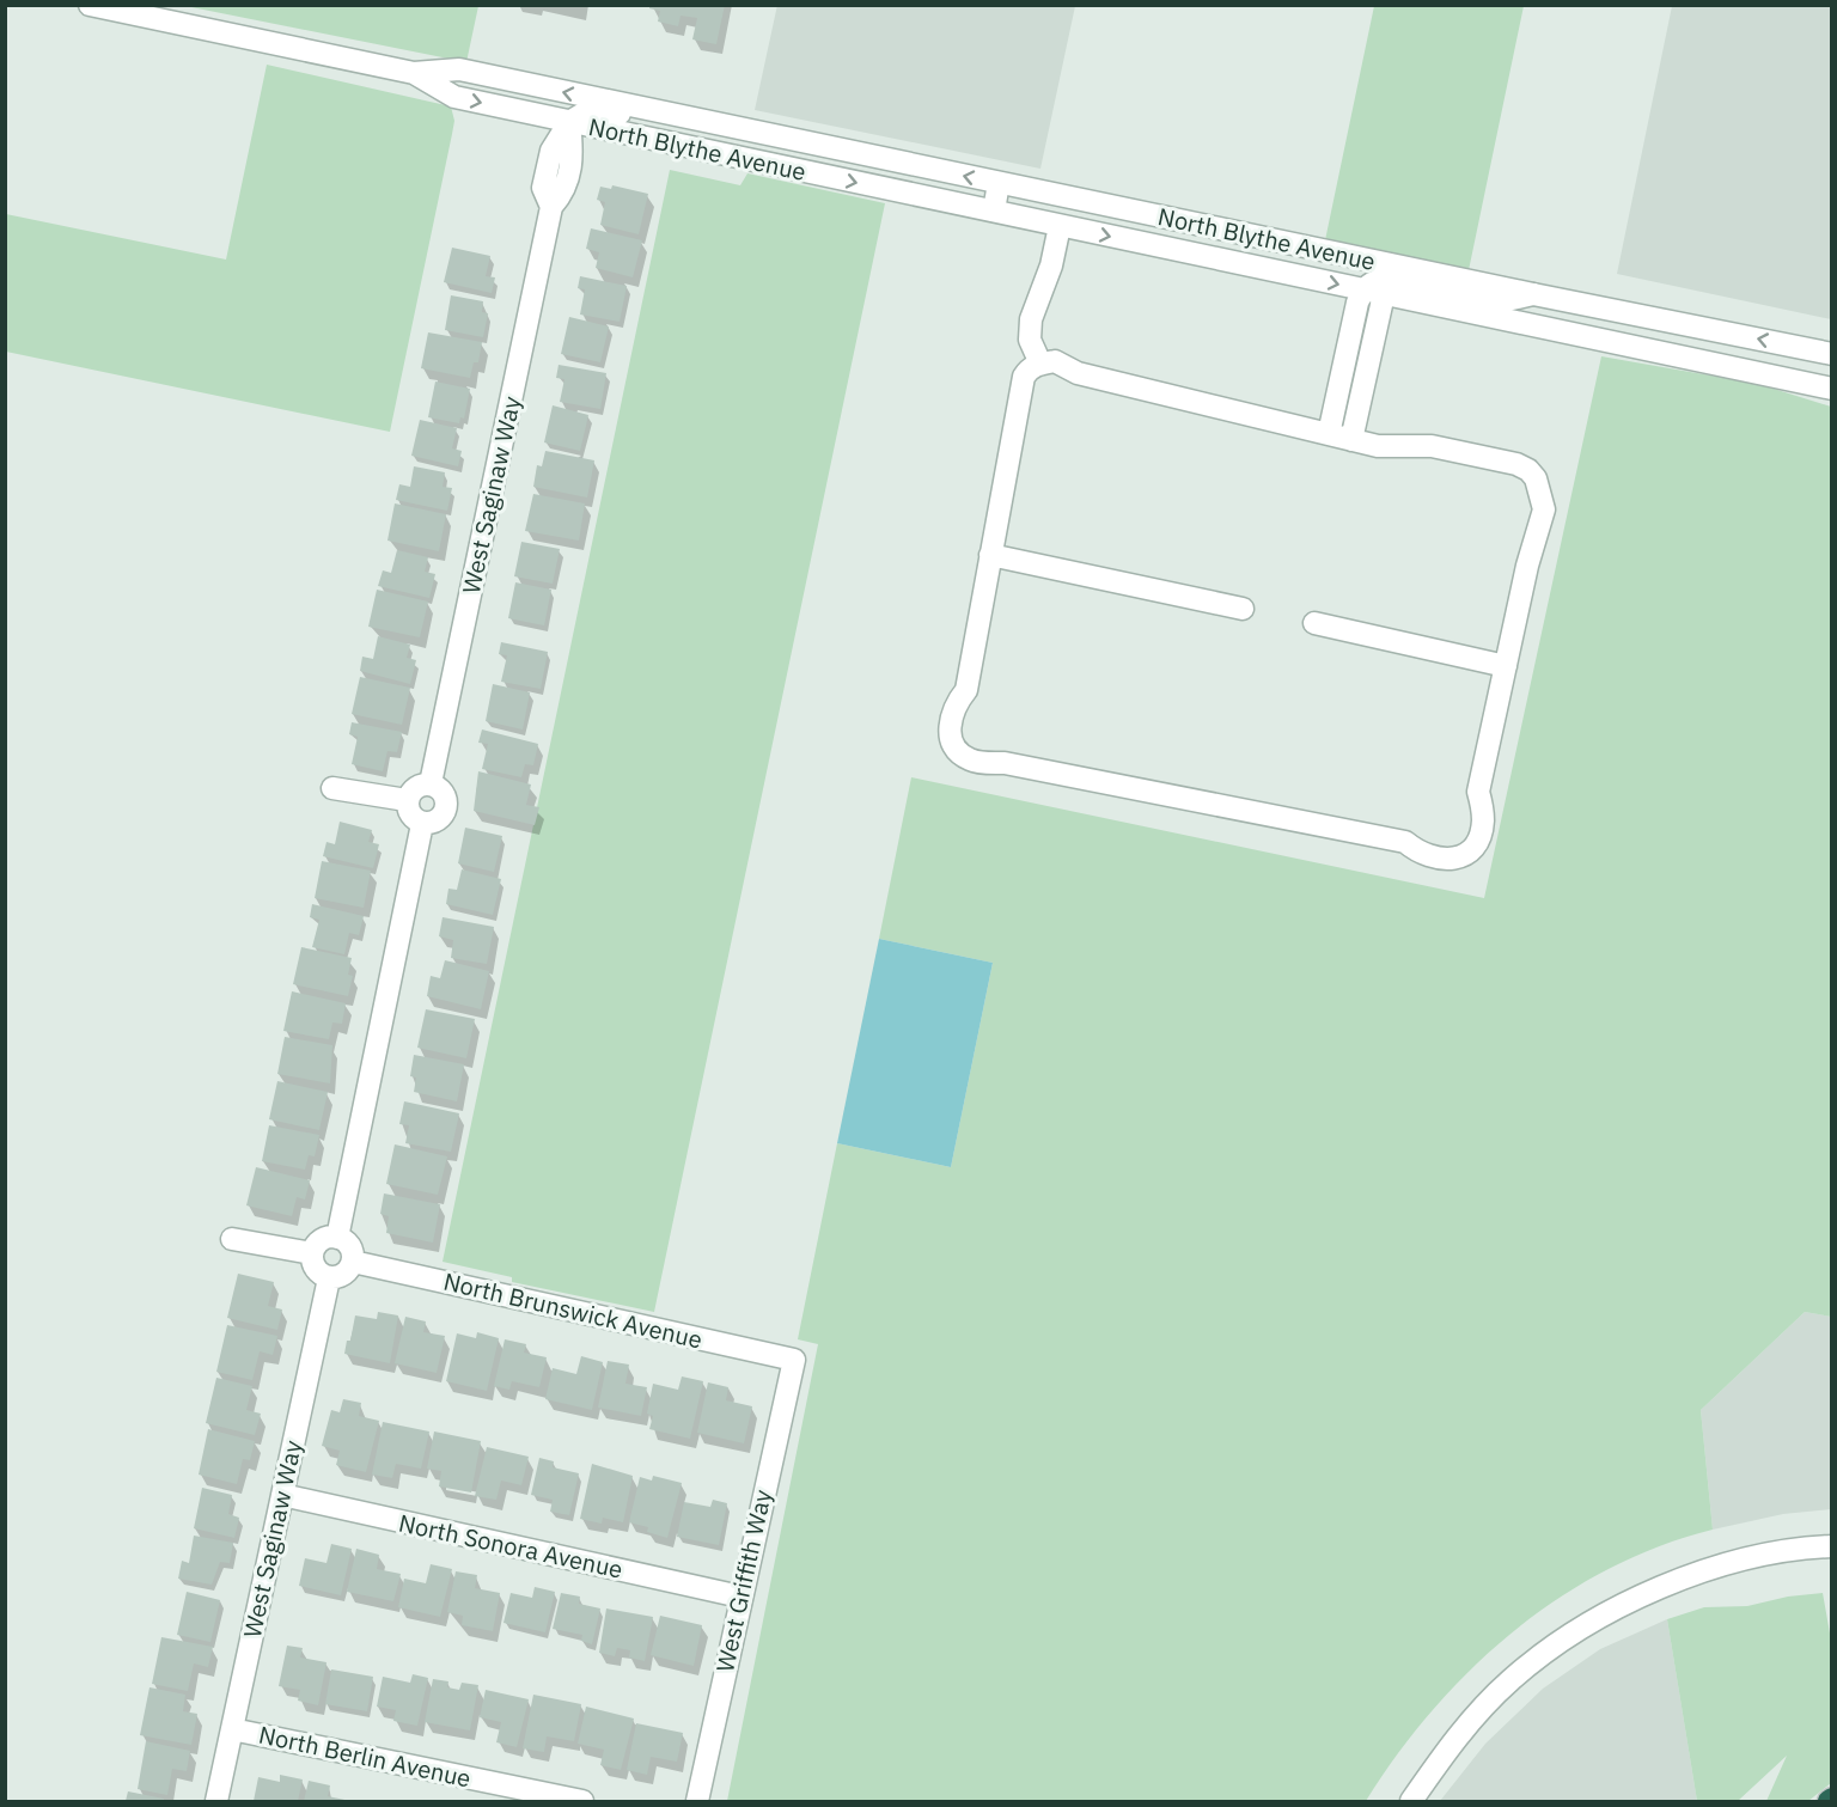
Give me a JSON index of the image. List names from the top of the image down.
{
  "streets": {
    "street": [
      "North Blythe Avenue",
      "West Saginaw Way",
      "North Brunswick Avenue",
      "North Sonora Avenue",
      "West Griffith Way",
      "North Berlin Avenue"
    ]
  },
  "crossings": [
    ["North Blythe Avenue", "West Saginaw Way"],
    ["West Saginaw Way", "North Brunswick Avenue"],
    ["West Saginaw Way", "North Sonora Avenue"],
    ["West Saginaw Way", "North Berlin Avenue"],
    ["North Brunswick Avenue", "West Griffith Way"],
    ["North Sonora Avenue", "West Griffith Way"]
  ]
}
